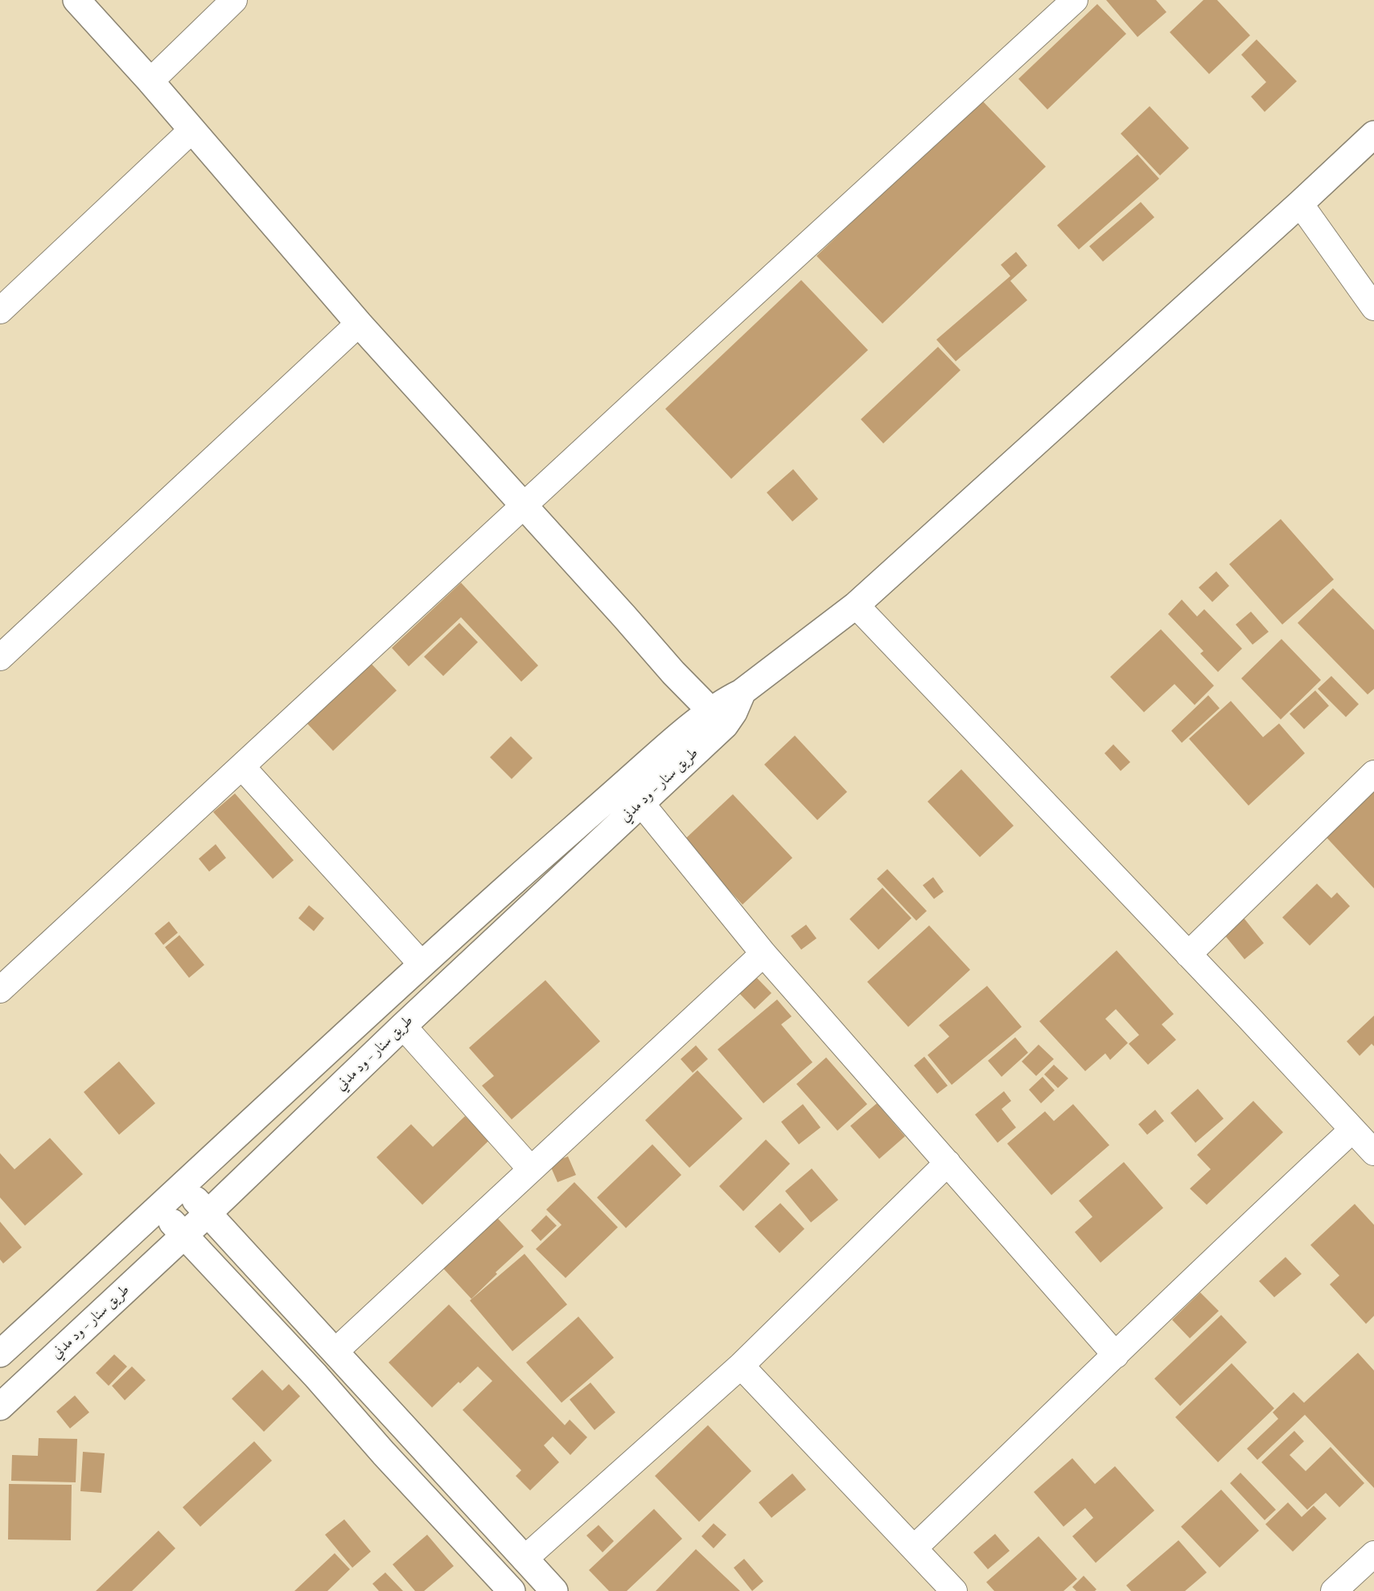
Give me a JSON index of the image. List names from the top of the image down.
{
  "streets": {
    "street": ["طريق سنار - ود مدني"]
  }
}
